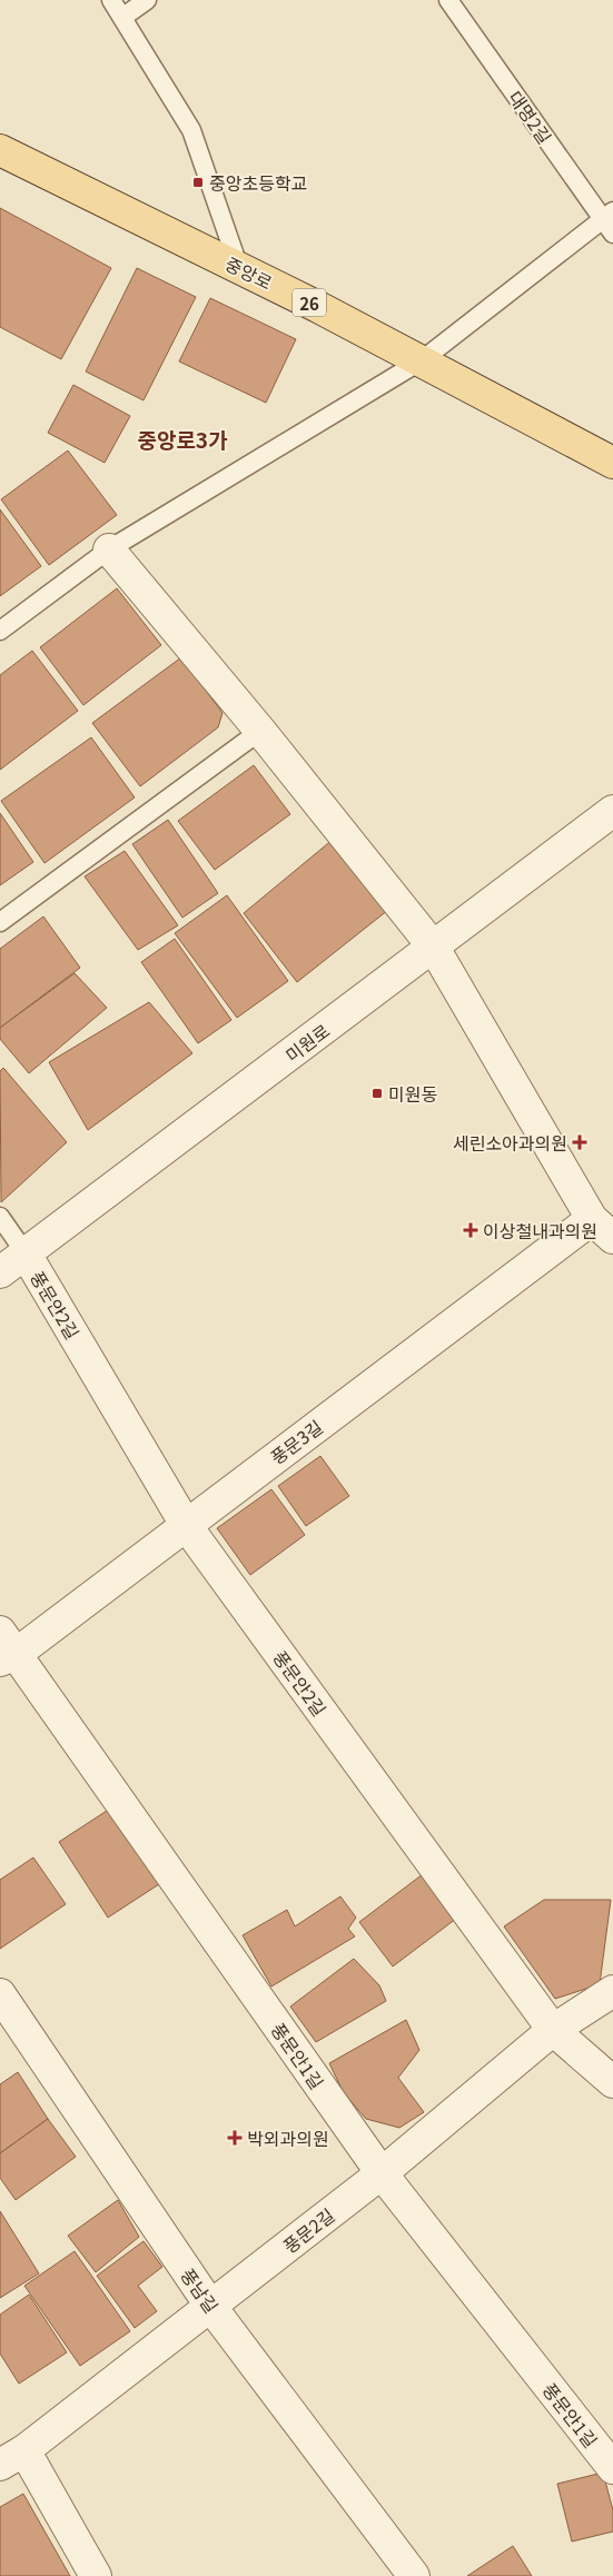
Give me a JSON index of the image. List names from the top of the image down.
{
  "streets": {
    "main road": ["중앙로", "26"],
    "street": [
      "미원로",
      "풍문안2길",
      "풍문3길",
      "풍문안1길",
      "풍문2길",
      "풍남길"
    ],
    "lane": ["대명2길"]
  },
  "crossings": [
    ["미원로", "풍문안2길"],
    ["풍문안2길", "풍문3길"],
    ["풍문안2길", "풍문2길"],
    ["풍문3길", "풍문안1길"],
    ["풍문안1길", "풍문2길"],
    ["풍문2길", "풍남길"]
  ],
  "districts": ["중앙로3가"],
  "places": {
    "transit": ["중앙초등학교", "미원동"],
    "health": ["세린소아과의원", "이상철내과의원", "박외과의원"]
  }
}
